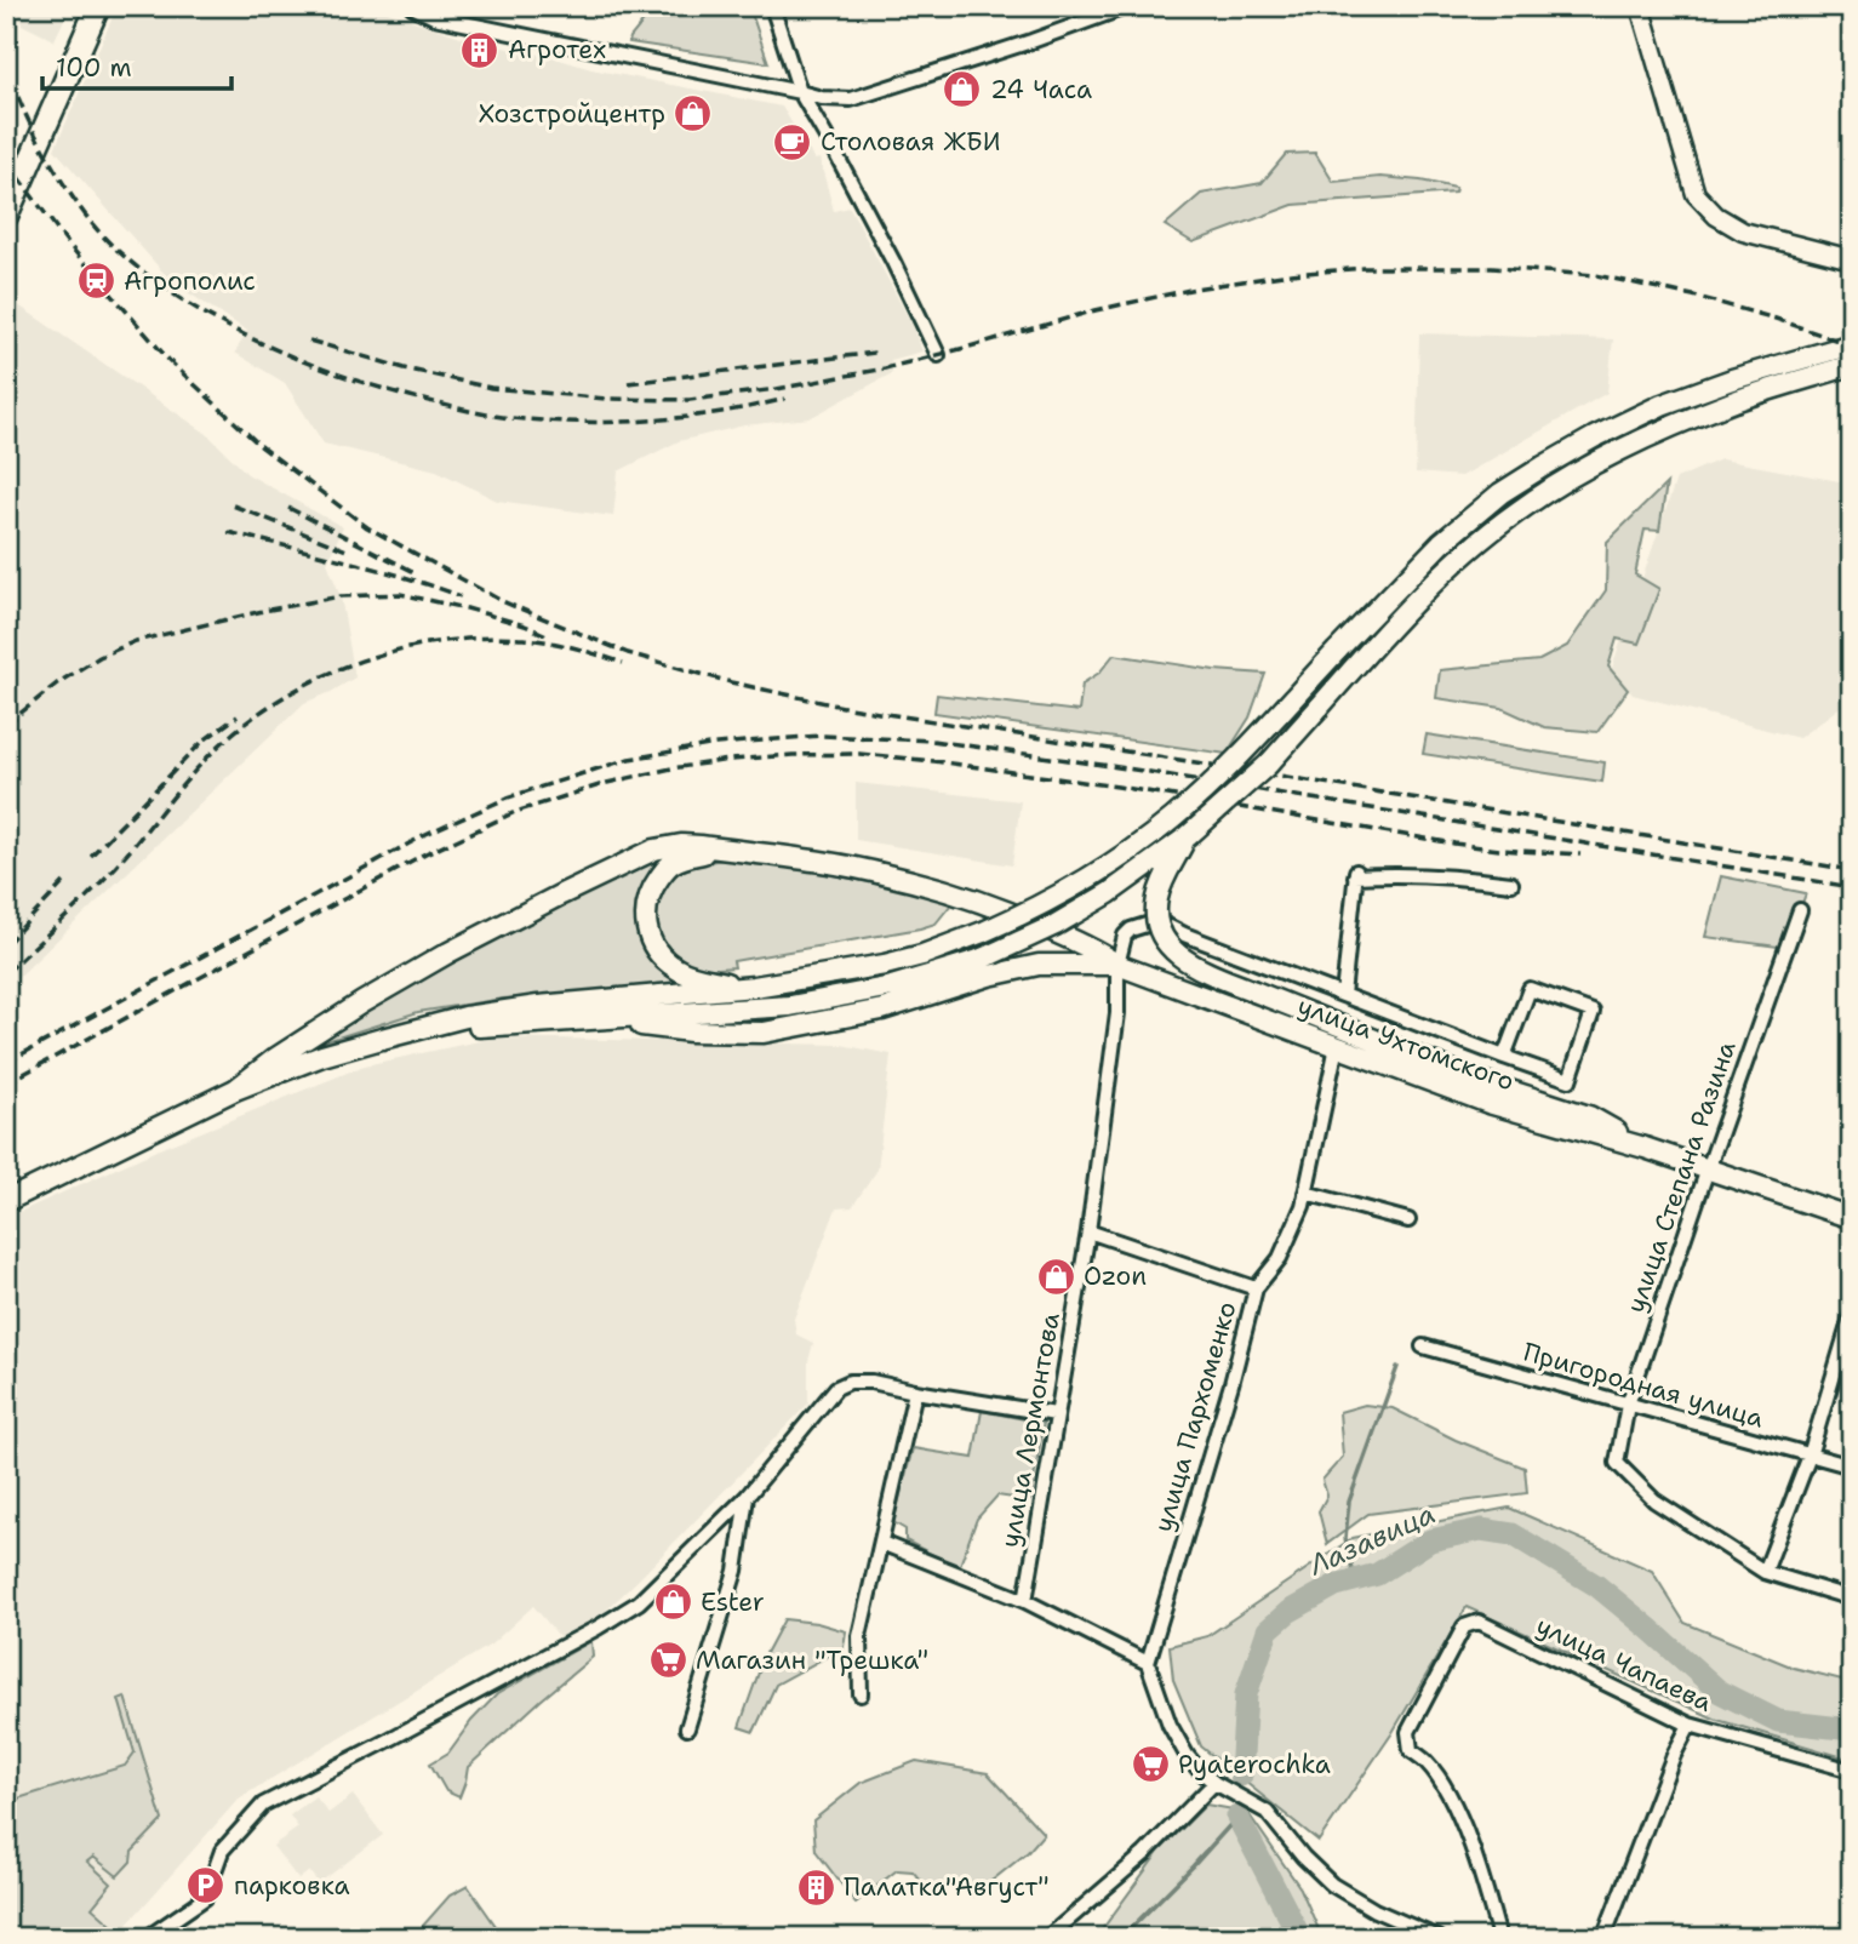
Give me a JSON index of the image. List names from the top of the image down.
{
  "streets": {
    "main road": ["улица Ухтомского"],
    "street": [
      "улица Степана Разина",
      "Пригородная улица",
      "улица Пархоменко",
      "улица Лермонтова",
      "улица Чапаева"
    ]
  },
  "crossings": [
    ["улица Ухтомского", "улица Степана Разина"],
    ["улица Ухтомского", "улица Пархоменко"],
    ["улица Ухтомского", "улица Лермонтова"],
    ["улица Степана Разина", "Пригородная улица"]
  ],
  "water": ["Лазавица"],
  "places": {
    "building": ["Агротех", "Палатка\"Август\""],
    "shop": [
      "24 Часа",
      "Хозстройцентр",
      "Ozon",
      "Ester"
    ],
    "cafe": ["Столовая ЖБИ"],
    "station": ["Агрополис"],
    "supermarket": ["Магазин \"Трешка\"", "Pyaterochka"],
    "parking": ["парковка"]
  },
  "scale_bar": "100 m"
}
